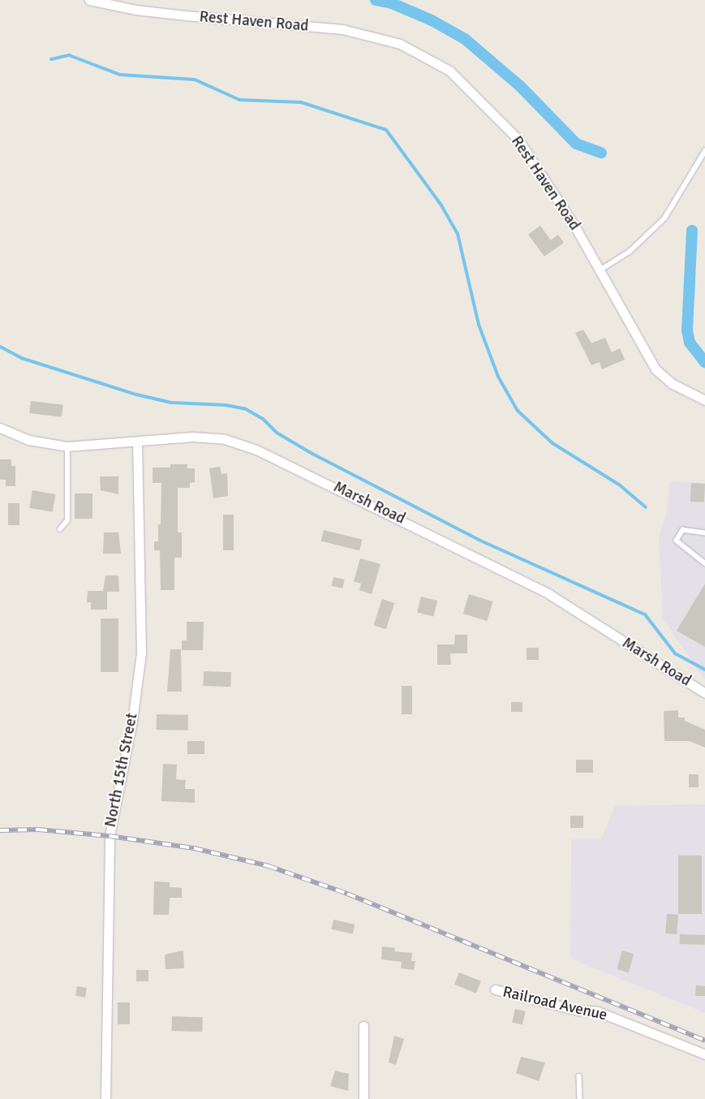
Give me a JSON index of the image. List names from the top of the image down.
{
  "streets": {
    "street": [
      "Rest Haven Road",
      "Marsh Road",
      "North 15th Street",
      "Railroad Avenue"
    ]
  },
  "crossings": [
    ["Marsh Road", "North 15th Street"]
  ]
}
